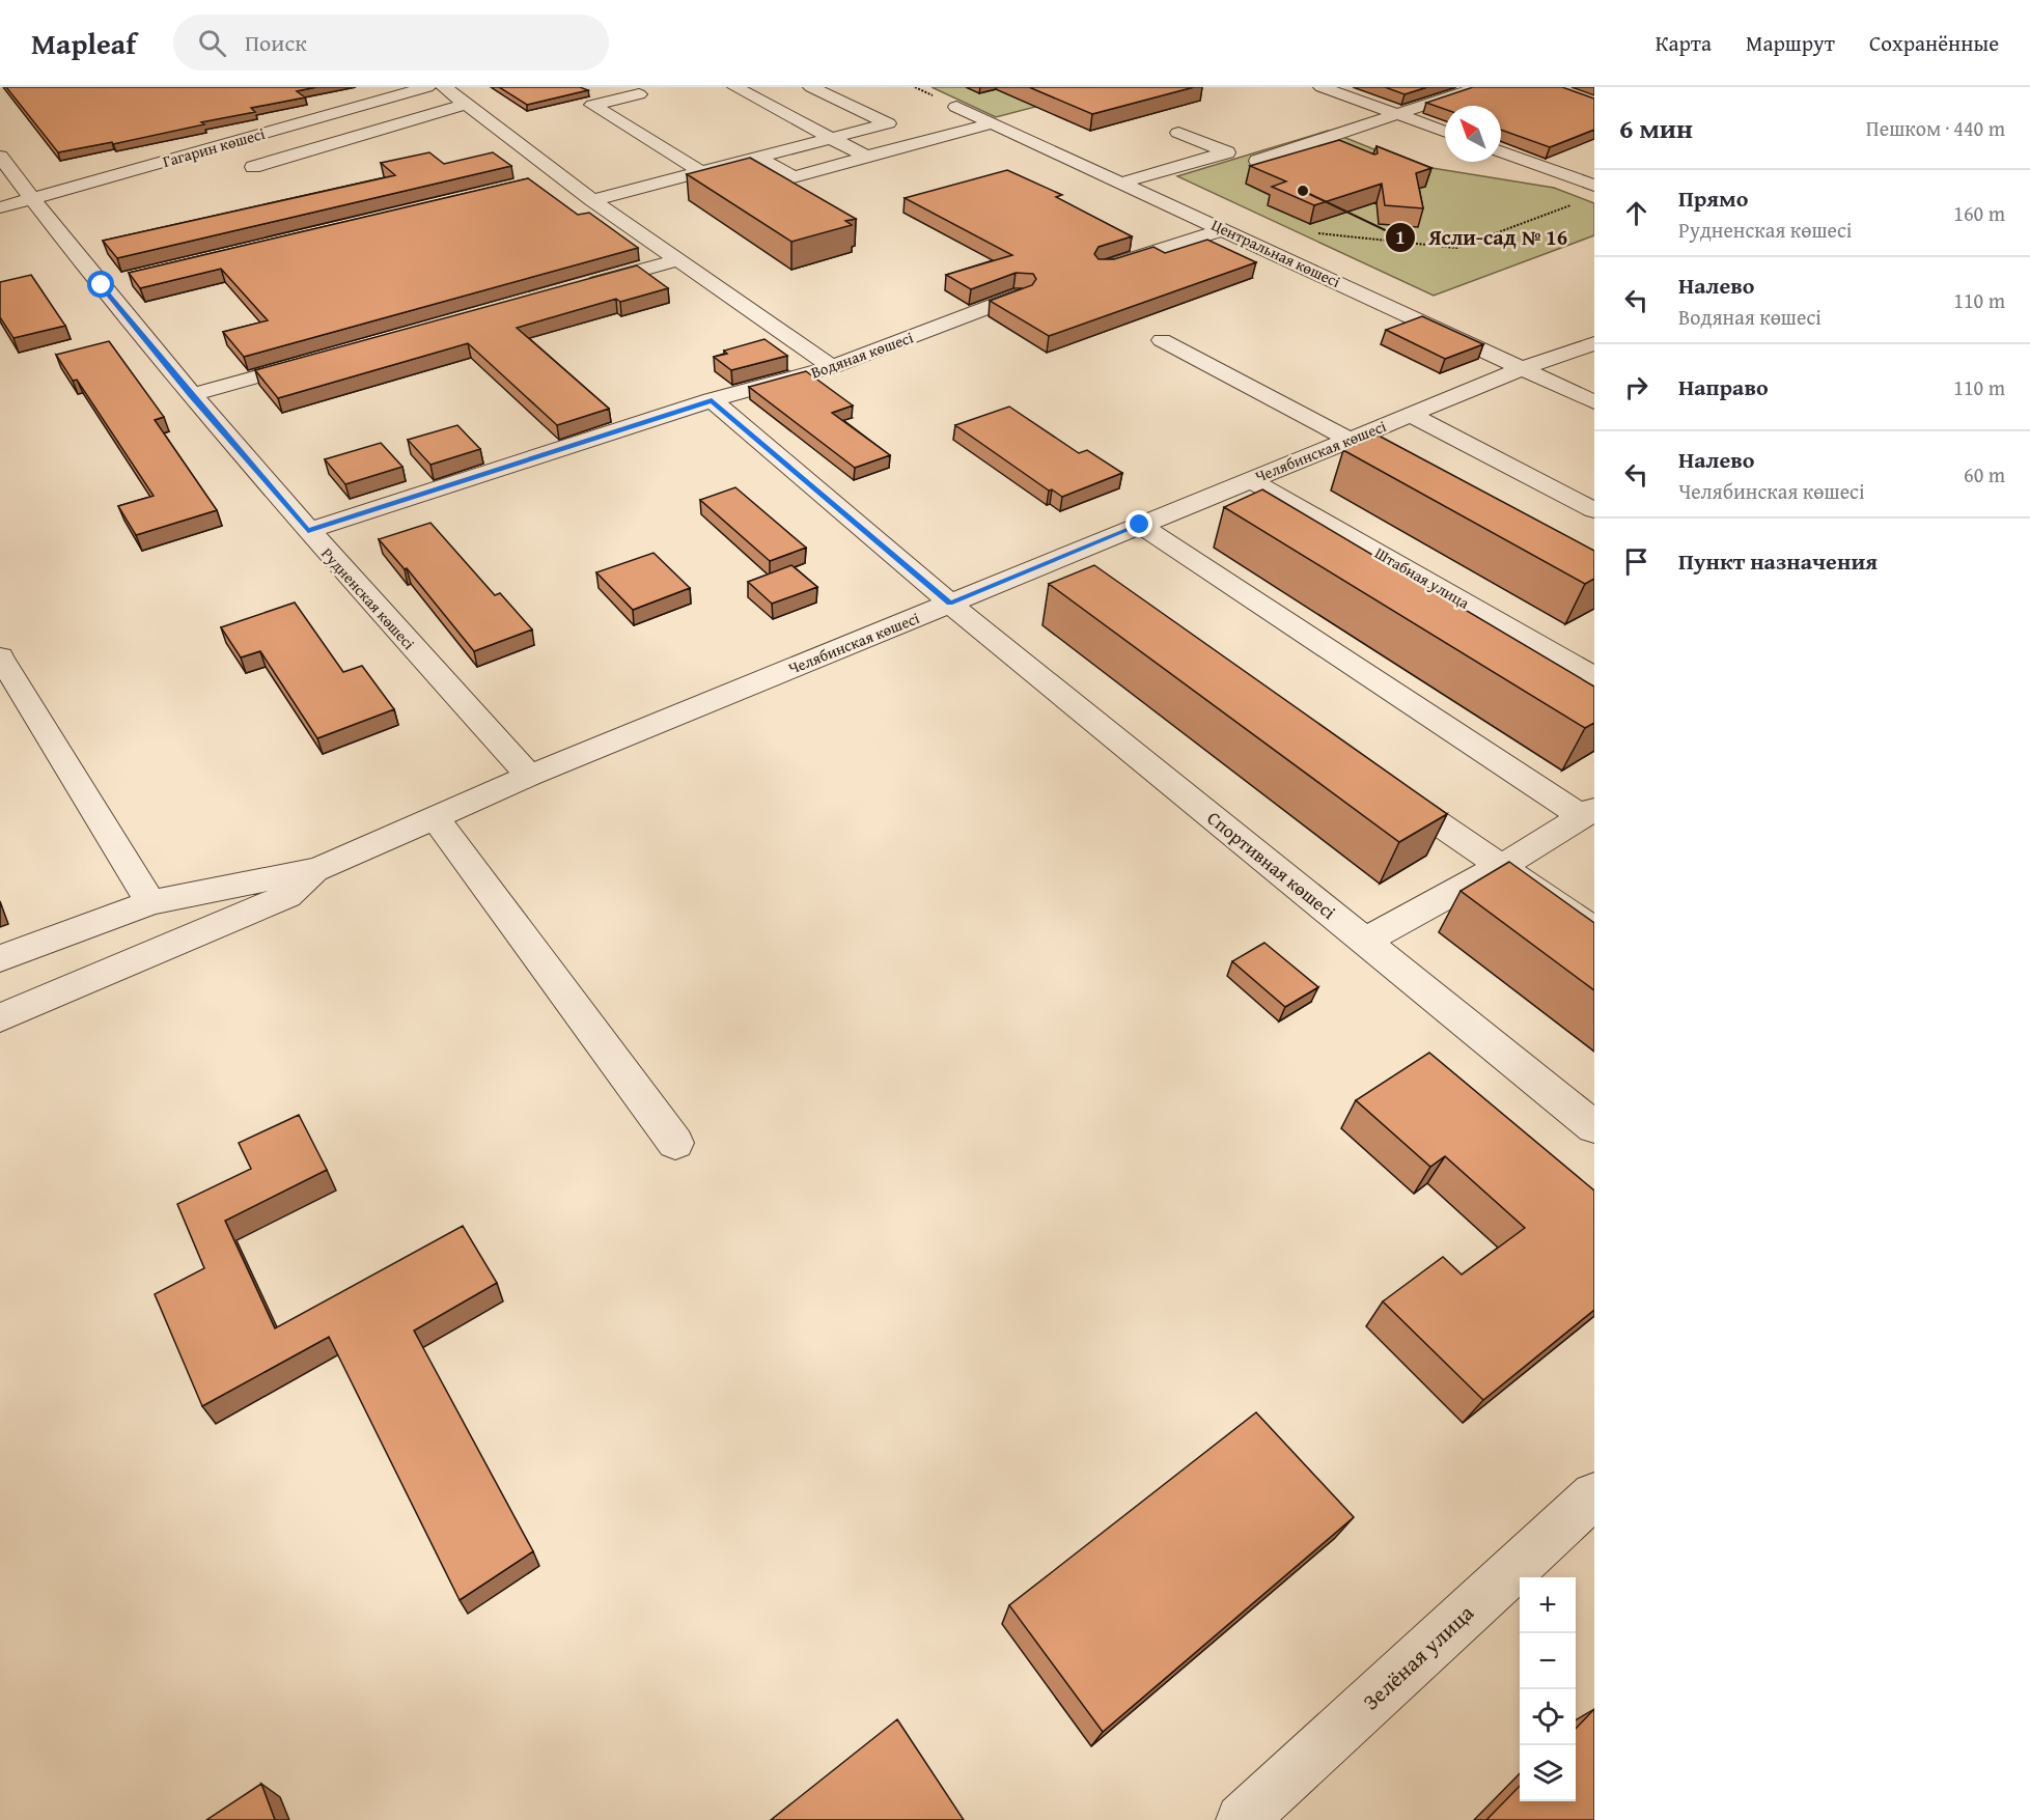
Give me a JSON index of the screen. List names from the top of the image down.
{
  "streets": {
    "street": [
      "Гагарин көшесі",
      "Центральная көшесі",
      "Водяная көшесі",
      "Челябинская көшесі",
      "Штабная улица",
      "Рудненская көшесі",
      "Спортивная көшесі",
      "Зелёная улица"
    ]
  },
  "crossings": [
    ["Гагарин көшесі", "Рудненская көшесі"],
    ["Центральная көшесі", "Челябинская көшесі"],
    ["Водяная көшесі", "Рудненская көшесі"],
    ["Водяная көшесі", "Спортивная көшесі"],
    ["Челябинская көшесі", "Штабная улица"],
    ["Челябинская көшесі", "Рудненская көшесі"],
    ["Челябинская көшесі", "Спортивная көшесі"]
  ],
  "places": ["Ясли-сад № 16"],
  "north": "top left",
  "page": {
    "header": "Mapleaf",
    "search": "Поиск",
    "nav": ["Карта", "Маршрут", "Сохранённые"],
    "heading": ["6 мин", "Пешком · 440 m"],
    "list": [
      ["Прямо", "Рудненская көшесі", "160 m"],
      ["Налево", "Водяная көшесі", "110 m"],
      ["Направо", "110 m"],
      ["Налево", "Челябинская көшесі", "60 m"],
      "Пункт назначения"
    ],
    "map_buttons": ["+", "−"]
  }
}
